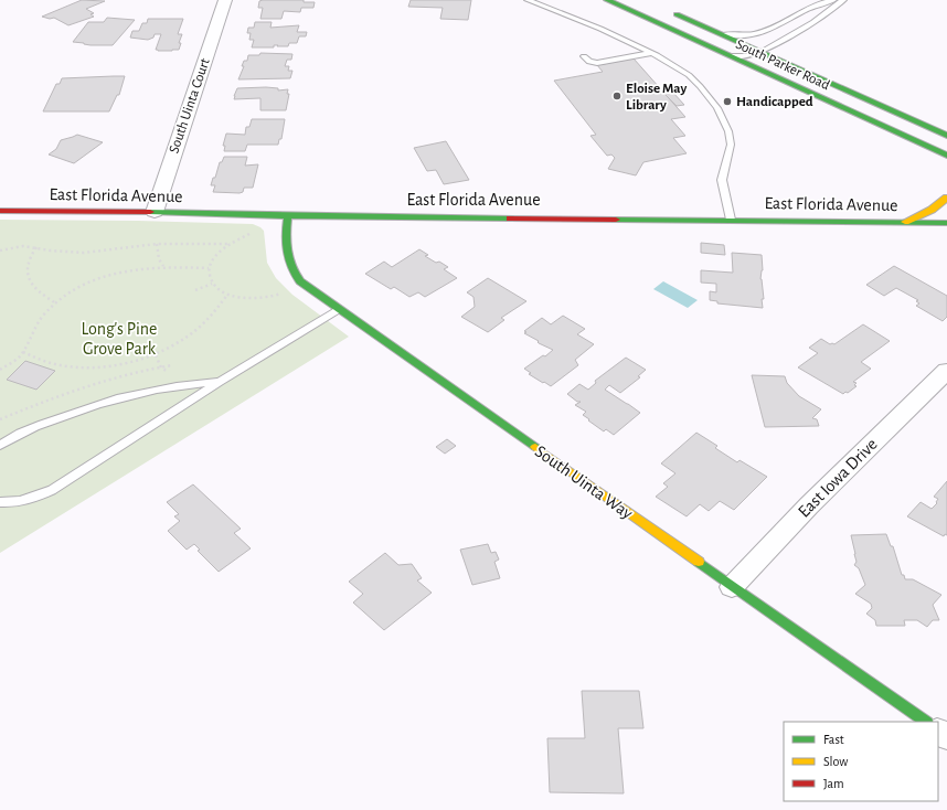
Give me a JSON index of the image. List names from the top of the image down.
{
  "streets": {
    "street": [
      "South Parker Road",
      "South Uinta Court",
      "East Florida Avenue",
      "East Iowa Drive",
      "South Uinta Way"
    ]
  },
  "crossings": [
    ["South Uinta Court", "East Florida Avenue"],
    ["East Florida Avenue", "South Uinta Way"],
    ["East Iowa Drive", "South Uinta Way"]
  ],
  "parks": ["Long's Pine Grove Park"],
  "places": ["Eloise May Library", "Handicapped"],
  "legend": ["Fast", "Slow", "Jam"]
}
